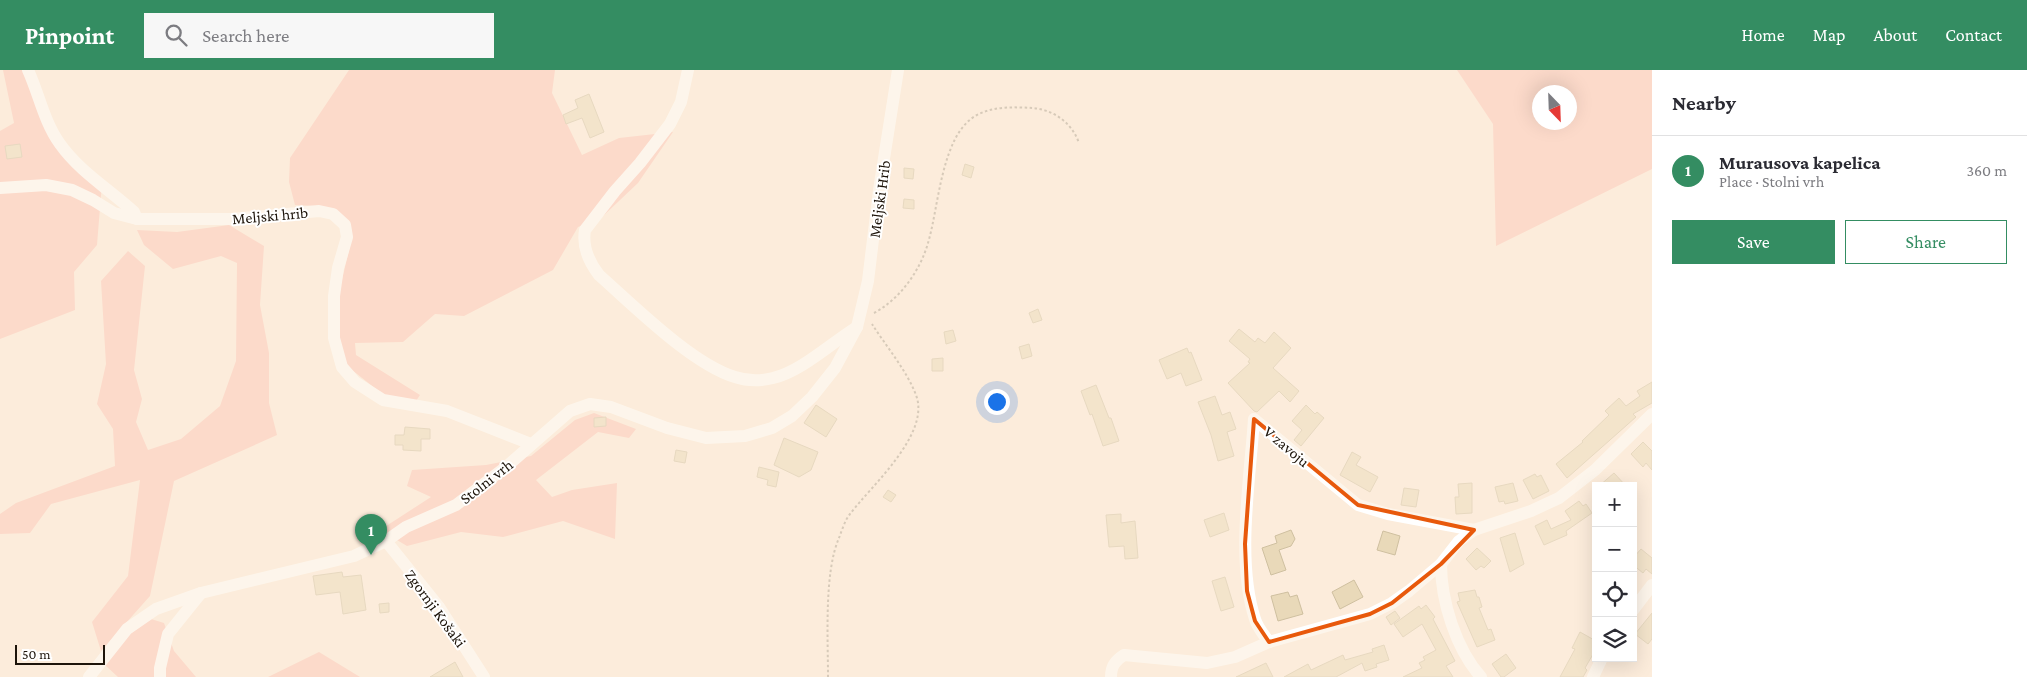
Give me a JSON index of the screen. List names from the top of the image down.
{
  "streets": {
    "street": [
      "Meljski Hrib",
      "Meljski hrib",
      "V zavoju",
      "Stolni vrh",
      "Zgornji Košaki"
    ]
  },
  "crossings": [
    ["Meljski Hrib", "Stolni vrh"],
    ["Meljski hrib", "Stolni vrh"],
    ["Stolni vrh", "Zgornji Košaki"]
  ],
  "scale_bar": "50 m",
  "north": "bottom right",
  "page": {
    "header": "Pinpoint",
    "search": "Search here",
    "nav": [
      "Home",
      "Map",
      "About",
      "Contact"
    ],
    "heading": "Nearby",
    "list": [
      {
        "mark": "1",
        "name": "Murausova kapelica",
        "note": "Place · Stolni vrh",
        "value": "360 m"
      }
    ],
    "buttons": ["Save", "Share"],
    "map_buttons": ["+", "−"],
    "pins": "1",
    "scale": "50 m"
  }
}
